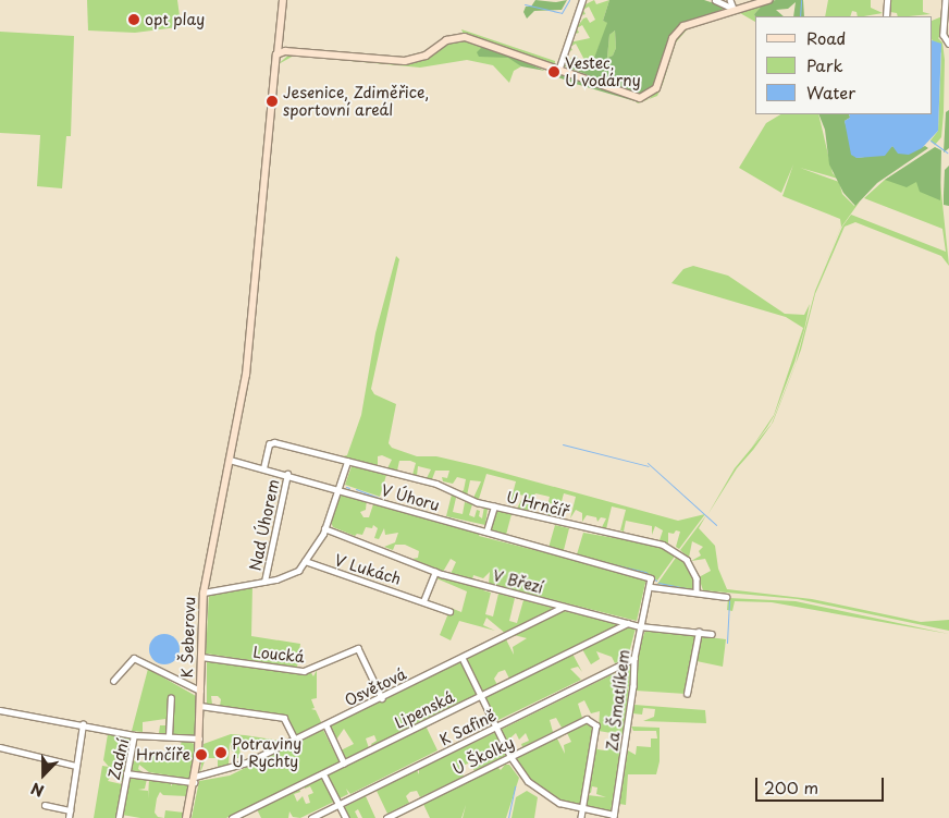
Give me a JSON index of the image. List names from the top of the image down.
{
  "streets": {
    "street": [
      "V Úhoru",
      "U Hrnčíř",
      "Nad Úhorem",
      "V Lukách",
      "V Březí",
      "K Šeberovu",
      "Loucká",
      "Osvětová",
      "Za Šmatlíkem",
      "Lipenská",
      "K Safině",
      "U Školky",
      "Zadní"
    ]
  },
  "crossings": [
    ["V Úhoru", "U Hrnčíř"],
    ["V Úhoru", "Nad Úhorem"],
    ["V Úhoru", "K Šeberovu"],
    ["V Úhoru", "Za Šmatlíkem"],
    ["V Březí", "Osvětová"],
    ["V Březí", "Za Šmatlíkem"],
    ["V Březí", "Lipenská"],
    ["K Šeberovu", "Loucká"],
    ["K Šeberovu", "Osvětová"],
    ["K Šeberovu", "Zadní"],
    ["Loucká", "Osvětová"],
    ["Osvětová", "Zadní"],
    ["Za Šmatlíkem", "K Safině"]
  ],
  "places": [
    "opt play",
    "Vestec, U vodárny",
    "Jesenice, Zdiměřice, sportovní areál",
    "Potraviny U Rychty",
    "Hrnčíře"
  ],
  "legend": ["Road", "Park", "Water"],
  "scale_bar": "200 m",
  "north": "bottom"
}
